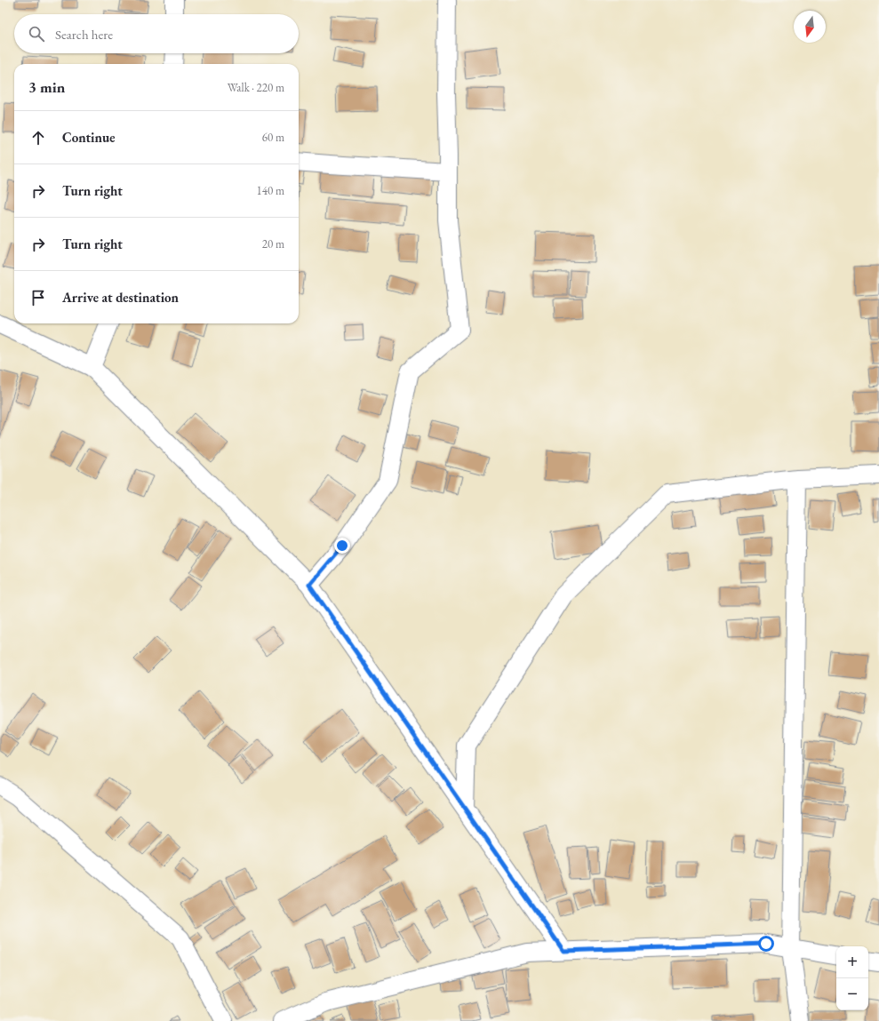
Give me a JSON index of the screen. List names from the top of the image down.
{
  "north": "bottom",
  "page": {
    "search": "Search here",
    "heading": ["3 min", "Walk · 220 m"],
    "list": [
      ["Continue", "60 m"],
      ["Turn right", "140 m"],
      ["Turn right", "20 m"],
      "Arrive at destination"
    ],
    "map_buttons": ["+", "−"]
  }
}
